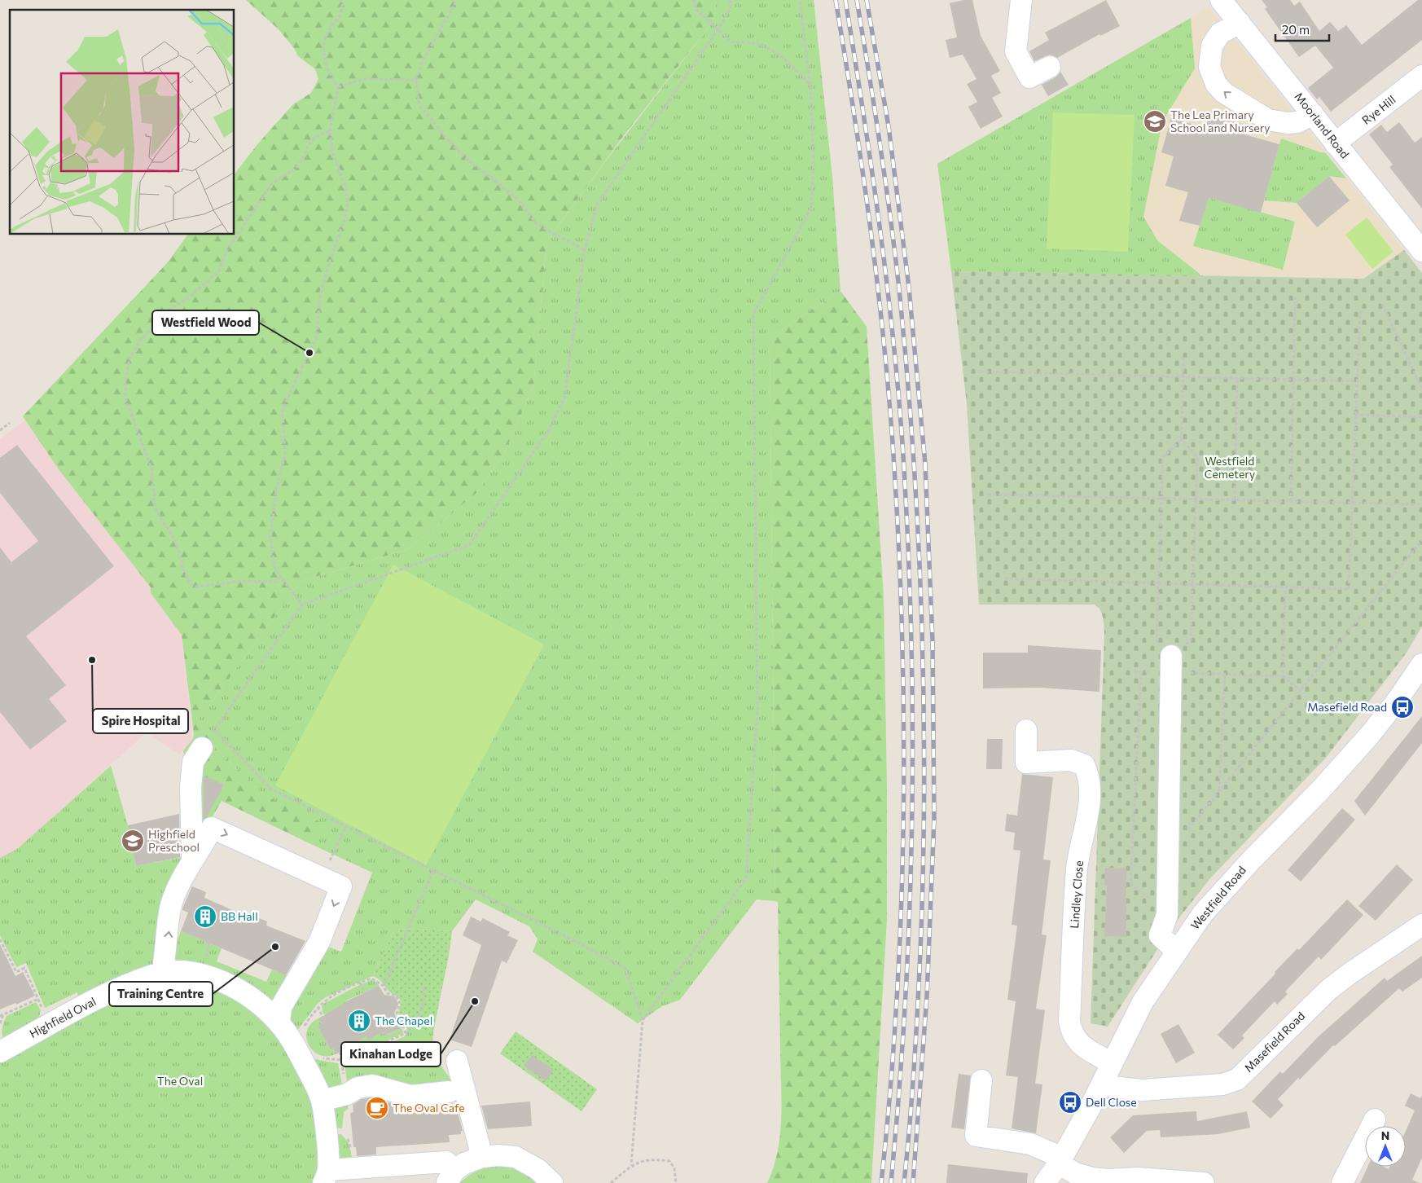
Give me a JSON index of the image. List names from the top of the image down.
{
  "streets": {
    "street": [
      "Rye Hill",
      "Moorland Road",
      "Lindley Close",
      "Westfield Road",
      "Highfield Oval",
      "Masefield Road"
    ]
  },
  "crossings": [
    ["Rye Hill", "Moorland Road"],
    ["Lindley Close", "Westfield Road"],
    ["Lindley Close", "Masefield Road"],
    ["Westfield Road", "Masefield Road"]
  ],
  "parks": ["Westfield Cemetery", "The Oval"],
  "places": {
    "school or university": ["The Lea Primary School and Nursery", "Highfield Preschool"],
    "other": [
      "Westfield Wood",
      "Spire Hospital",
      "Training Centre",
      "Kinahan Lodge"
    ],
    "bus stop": ["Masefield Road", "Dell Close"],
    "building": ["BB Hall", "The Chapel"],
    "cafe": ["The Oval Cafe"]
  },
  "scale_bar": "20 m",
  "north": "top"
}
